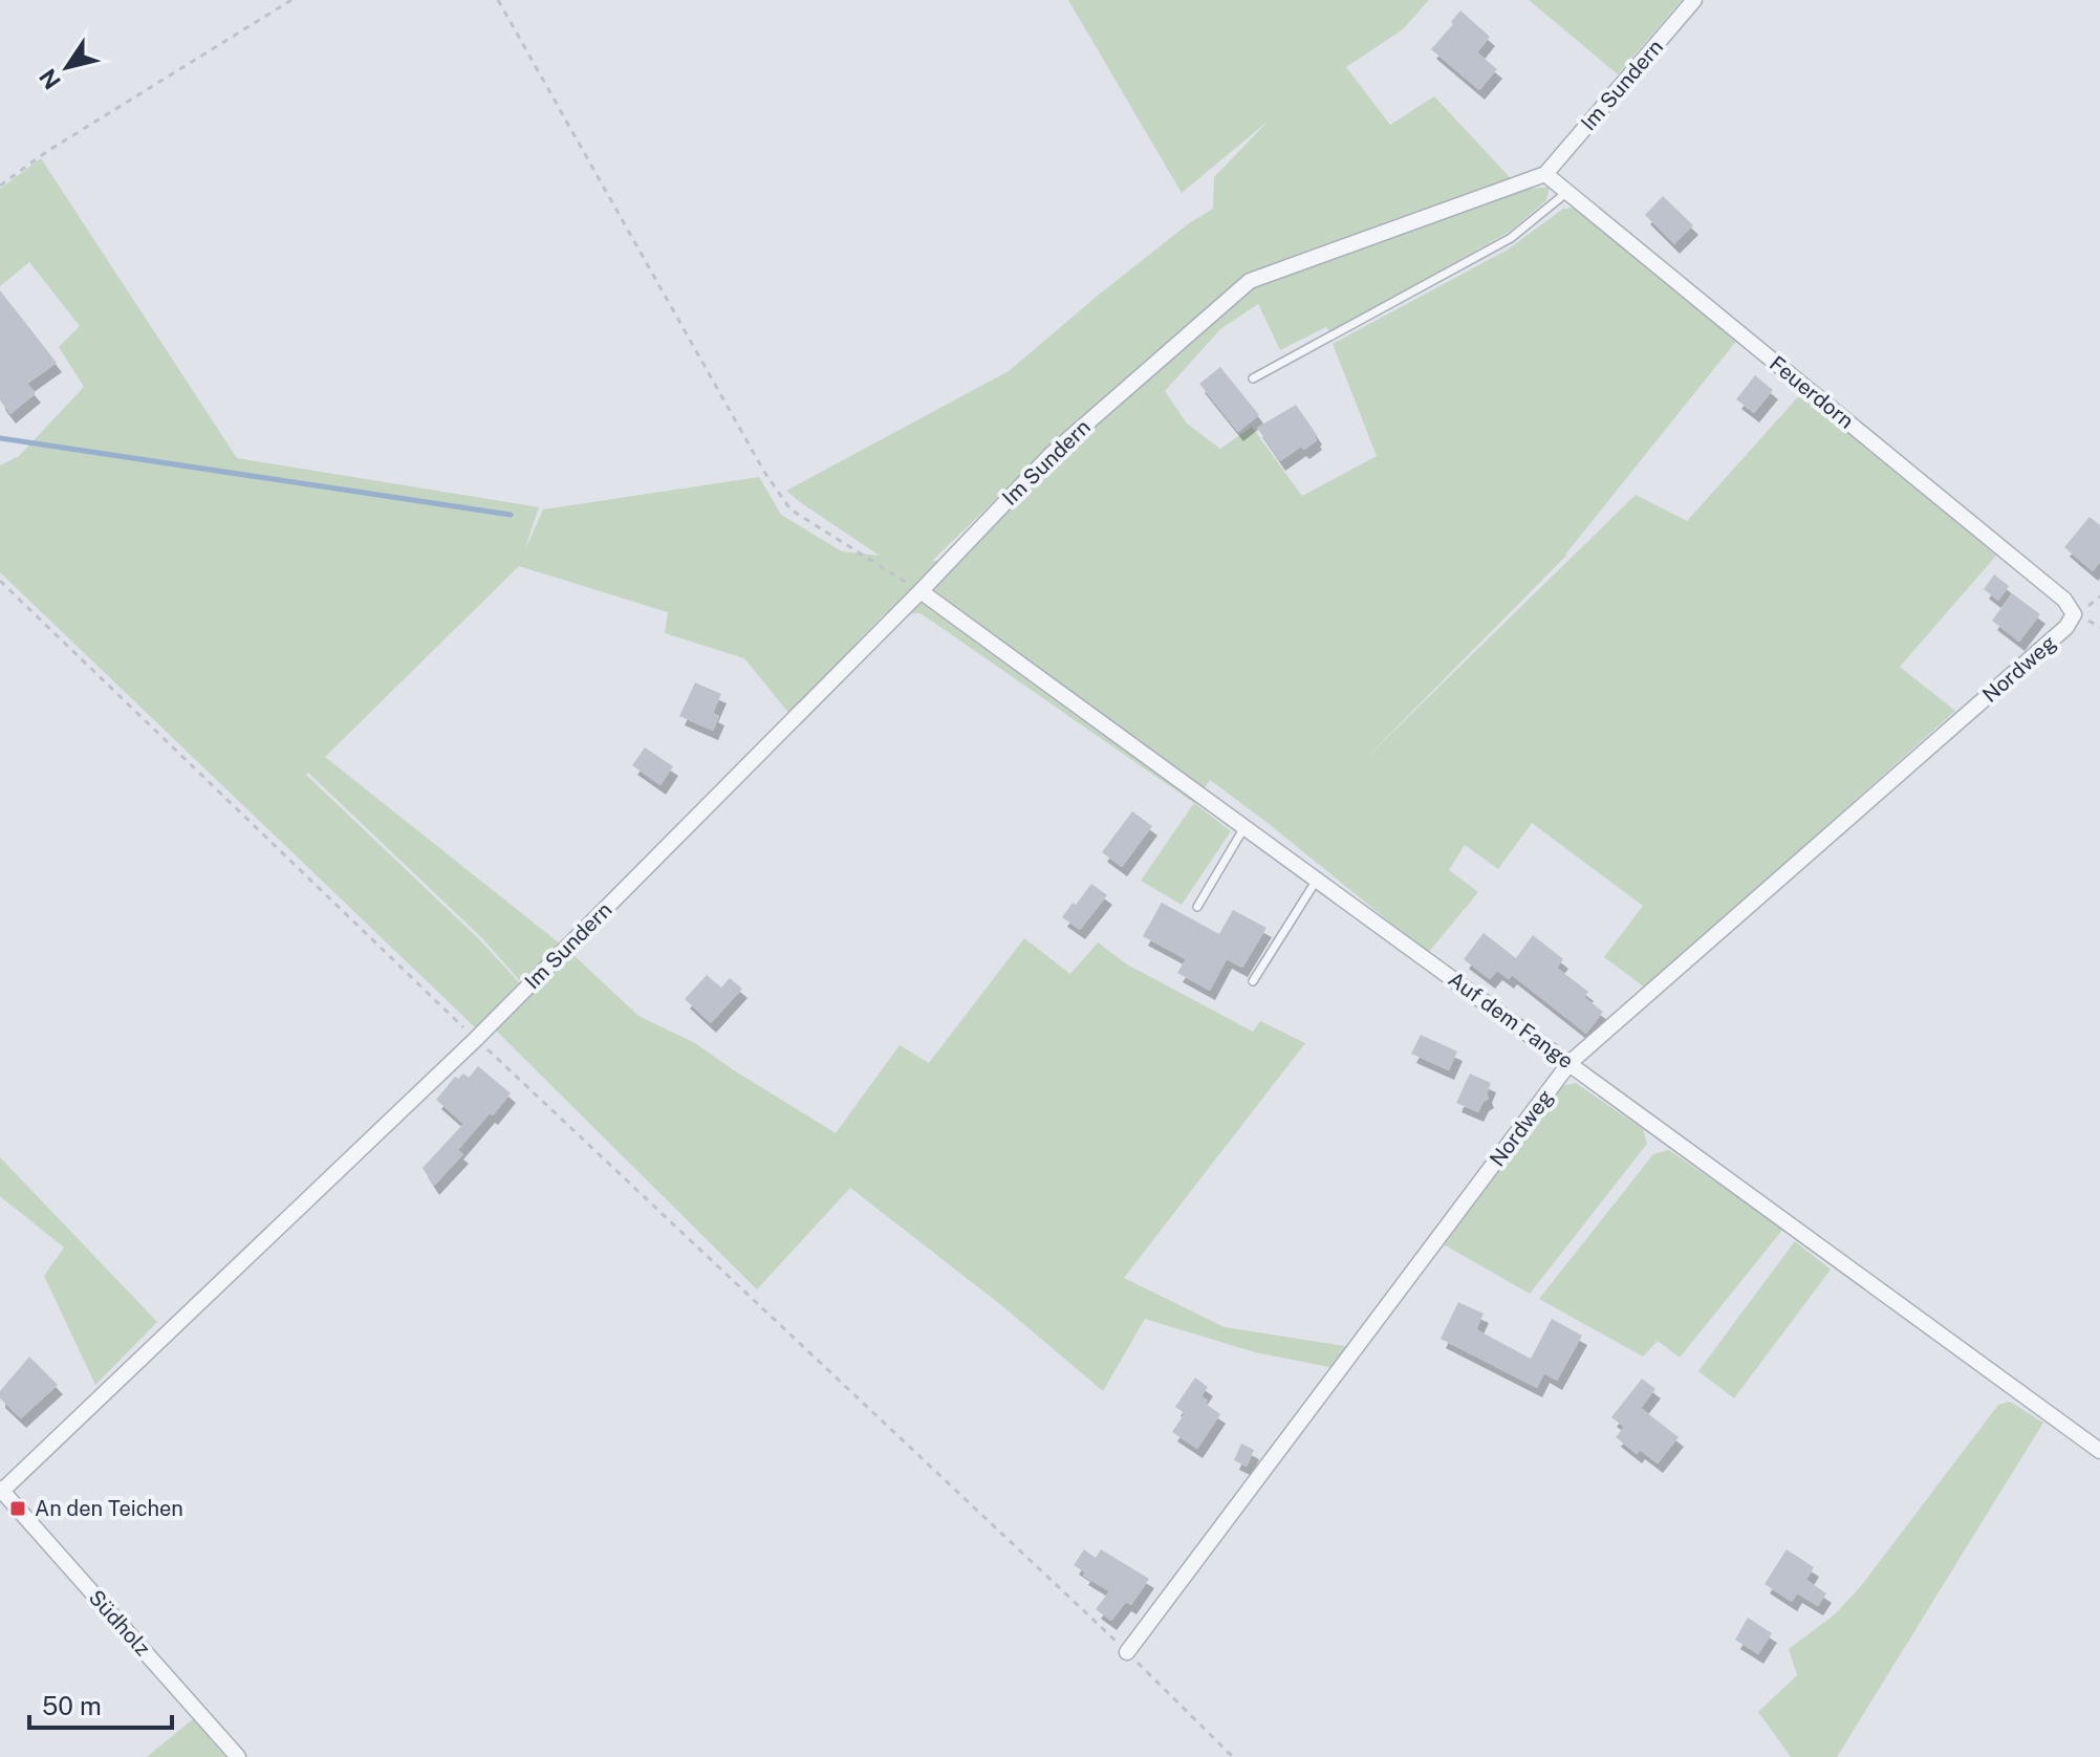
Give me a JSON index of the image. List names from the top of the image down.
{
  "streets": {
    "street": [
      "Im Sundern",
      "Feuerdorn",
      "Nordweg",
      "Auf dem Fange",
      "Südholz"
    ]
  },
  "crossings": [
    ["Im Sundern", "Feuerdorn"],
    ["Im Sundern", "Auf dem Fange"],
    ["Feuerdorn", "Nordweg"],
    ["Nordweg", "Auf dem Fange"]
  ],
  "places": {
    "transit": ["An den Teichen"]
  },
  "scale_bar": "50 m",
  "north": "bottom left"
}
